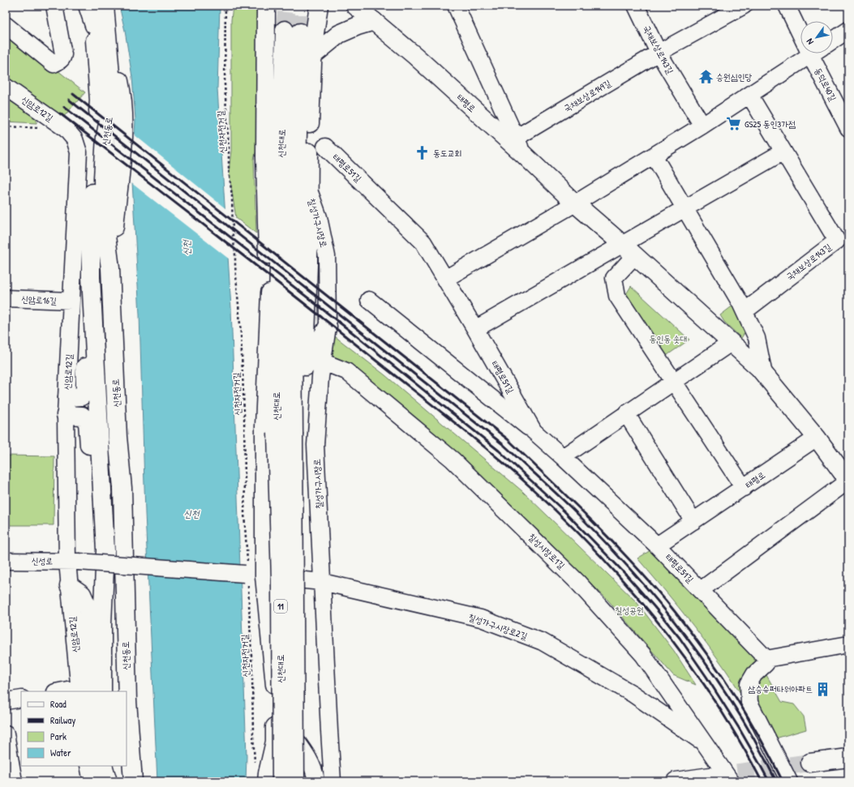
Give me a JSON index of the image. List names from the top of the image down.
{
  "streets": {
    "main road": [
      "태평로",
      "신천동로",
      "신천대로",
      "11"
    ],
    "street": [
      "국채보상로143길",
      "동덕로40길",
      "국채보상로149길",
      "신암로12길",
      "태평로51길",
      "칠성가구시장로",
      "신암로16길",
      "칠성시장로1길",
      "신성로",
      "칠성가구시장로2길"
    ],
    "path": ["신천자전거길"]
  },
  "crossings": [
    ["국채보상로143길", "국채보상로149길"],
    ["태평로", "태평로51길"],
    ["신암로12길", "신암로16길"],
    ["신암로12길", "신성로"],
    ["신천자전거길", "신성로"],
    ["칠성가구시장로", "칠성시장로1길"],
    ["칠성가구시장로", "칠성가구시장로2길"],
    ["칠성시장로1길", "칠성가구시장로2길"]
  ],
  "water": ["신천"],
  "parks": ["동인동 솟대", "칠성공원"],
  "places": {
    "temple": ["승원심인당"],
    "supermarket": ["GS25 동인3가점"],
    "church": ["동도교회"],
    "building": ["삼승슈퍼타워아파트"]
  },
  "legend": [
    "Road",
    "Railway",
    "Park",
    "Water"
  ],
  "north": "bottom left"
}
